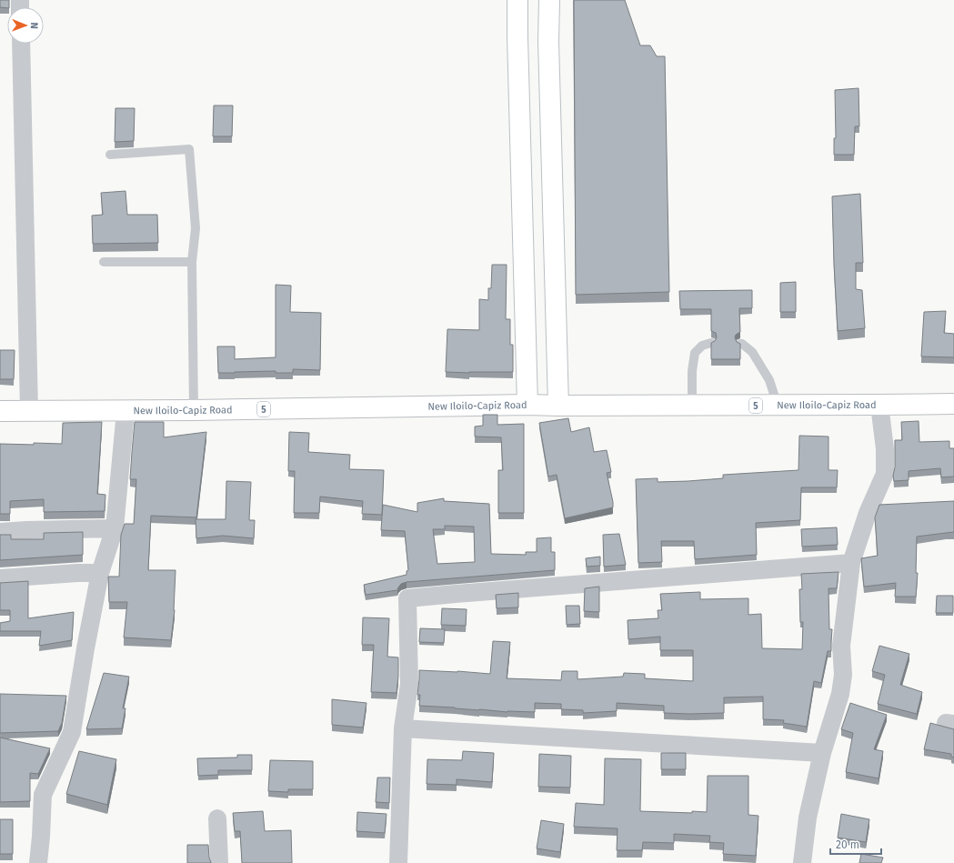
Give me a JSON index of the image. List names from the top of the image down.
{
  "streets": {
    "main road": ["New Iloilo-Capiz Road", "5"]
  },
  "scale_bar": "20 m",
  "north": "right"
}
